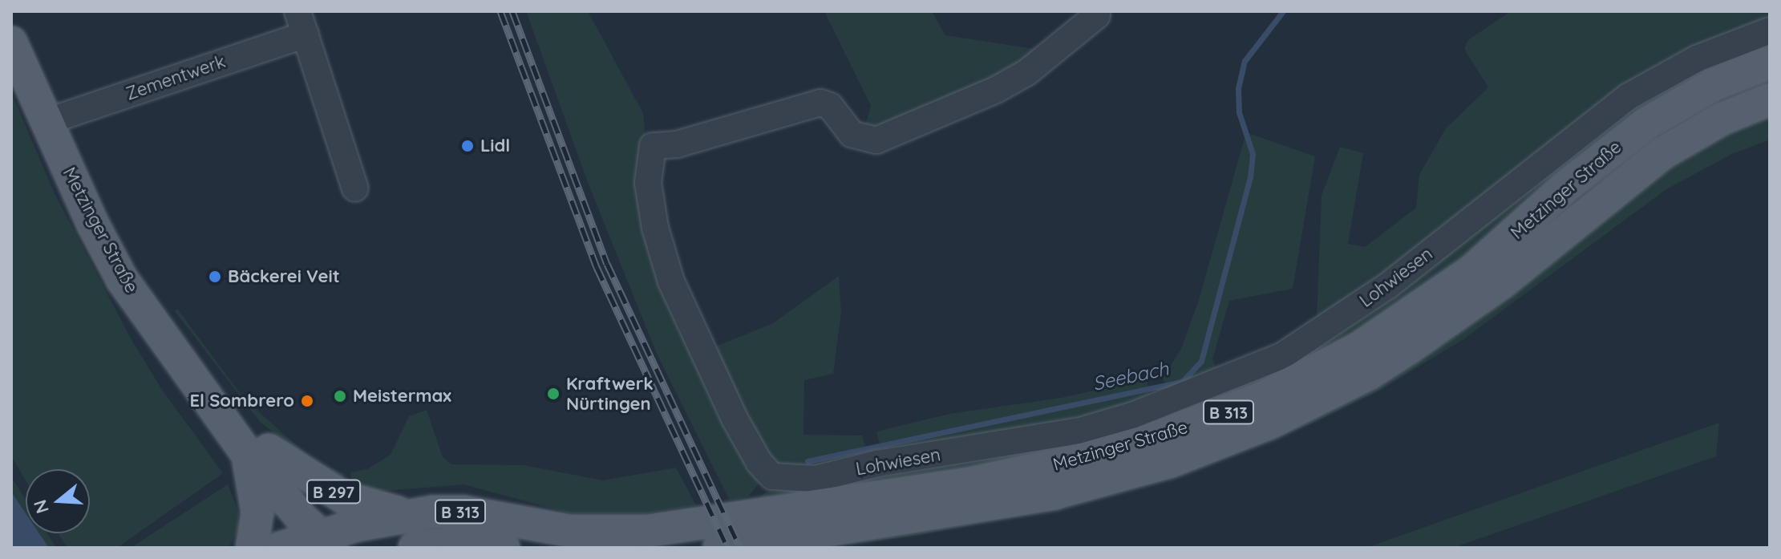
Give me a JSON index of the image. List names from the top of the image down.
{
  "streets": {
    "main road": ["Metzinger Straße", "B 313", "B 297"],
    "street": ["Zementwerk", "Lohwiesen"]
  },
  "crossings": [
    ["Zementwerk", "Metzinger Straße"],
    ["Metzinger Straße", "B 313"],
    ["Metzinger Straße", "B 297"],
    ["B 313", "B 297"]
  ],
  "water": ["Seebach"],
  "places": [
    "Lidl",
    "Bäckerei Veit",
    "Kraftwerk Nürtingen",
    "Meistermax",
    "El Sombrero"
  ],
  "north": "left"
}
